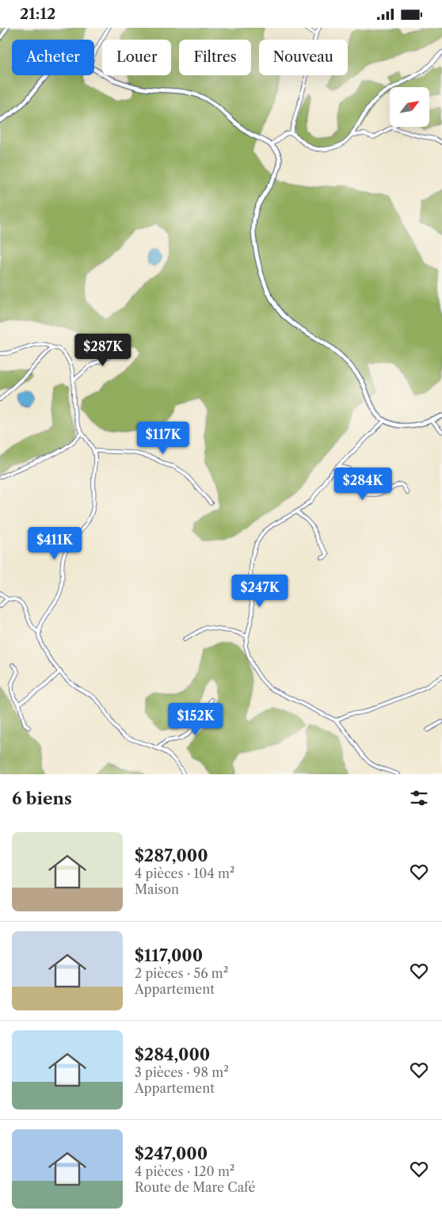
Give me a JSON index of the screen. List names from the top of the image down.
{
  "north": "top right",
  "page": {
    "status": "21:12",
    "chip": [
      "Acheter",
      "Louer",
      "Filtres",
      "Nouveau"
    ],
    "price": [
      "$287K",
      "$117K",
      "$284K",
      "$411K",
      "$247K",
      "$152K"
    ],
    "heading": "6 biens",
    "list": [
      {
        "name": "$287,000",
        "note": "4 pièces · 104 m² · Maison"
      },
      {
        "name": "$117,000",
        "note": "2 pièces · 56 m² · Appartement"
      },
      {
        "name": "$284,000",
        "note": "3 pièces · 98 m² · Appartement"
      },
      {
        "name": "$247,000",
        "note": "4 pièces · 120 m² · Route de Mare Café"
      }
    ]
  }
}
